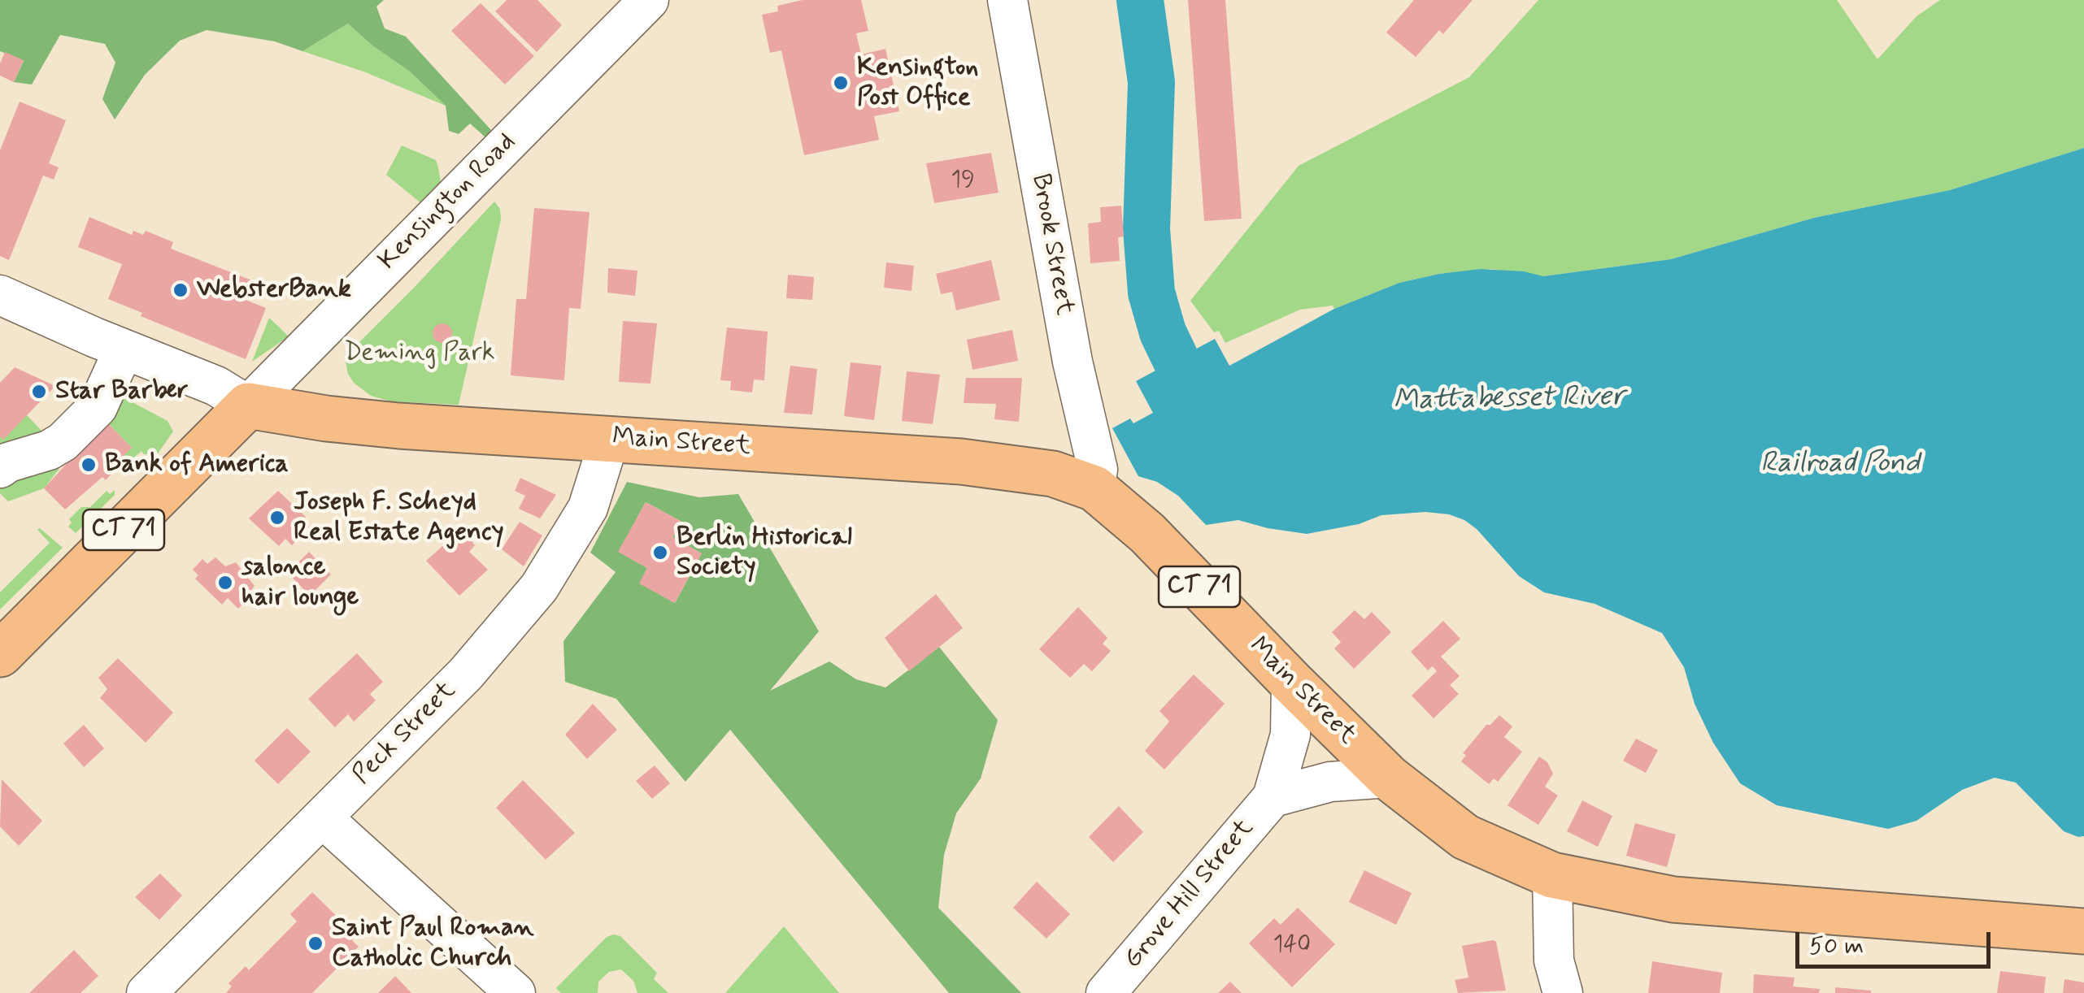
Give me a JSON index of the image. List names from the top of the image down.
{
  "streets": {
    "main road": ["Main Street", "CT 71"],
    "street": [
      "Kensington Road",
      "Brook Street",
      "Peck Street",
      "Grove Hill Street"
    ]
  },
  "crossings": [
    ["Kensington Road", "Main Street"],
    ["Kensington Road", "CT 71"],
    ["Brook Street", "Main Street"],
    ["Main Street", "CT 71"],
    ["Main Street", "Peck Street"],
    ["Main Street", "Grove Hill Street"]
  ],
  "water": ["Mattabesset River", "Railroad Pond"],
  "parks": ["Deming Park"],
  "places": [
    "Kensington Post Office",
    "WebsterBank",
    "Star Barber",
    "Bank of America",
    "Joseph F. Scheyd Real Estate Agency",
    "Berlin Historical Society",
    "salonce hair lounge",
    "Saint Paul Roman Catholic Church"
  ],
  "house_numbers": ["19", "140"],
  "scale_bar": "50 m"
}
